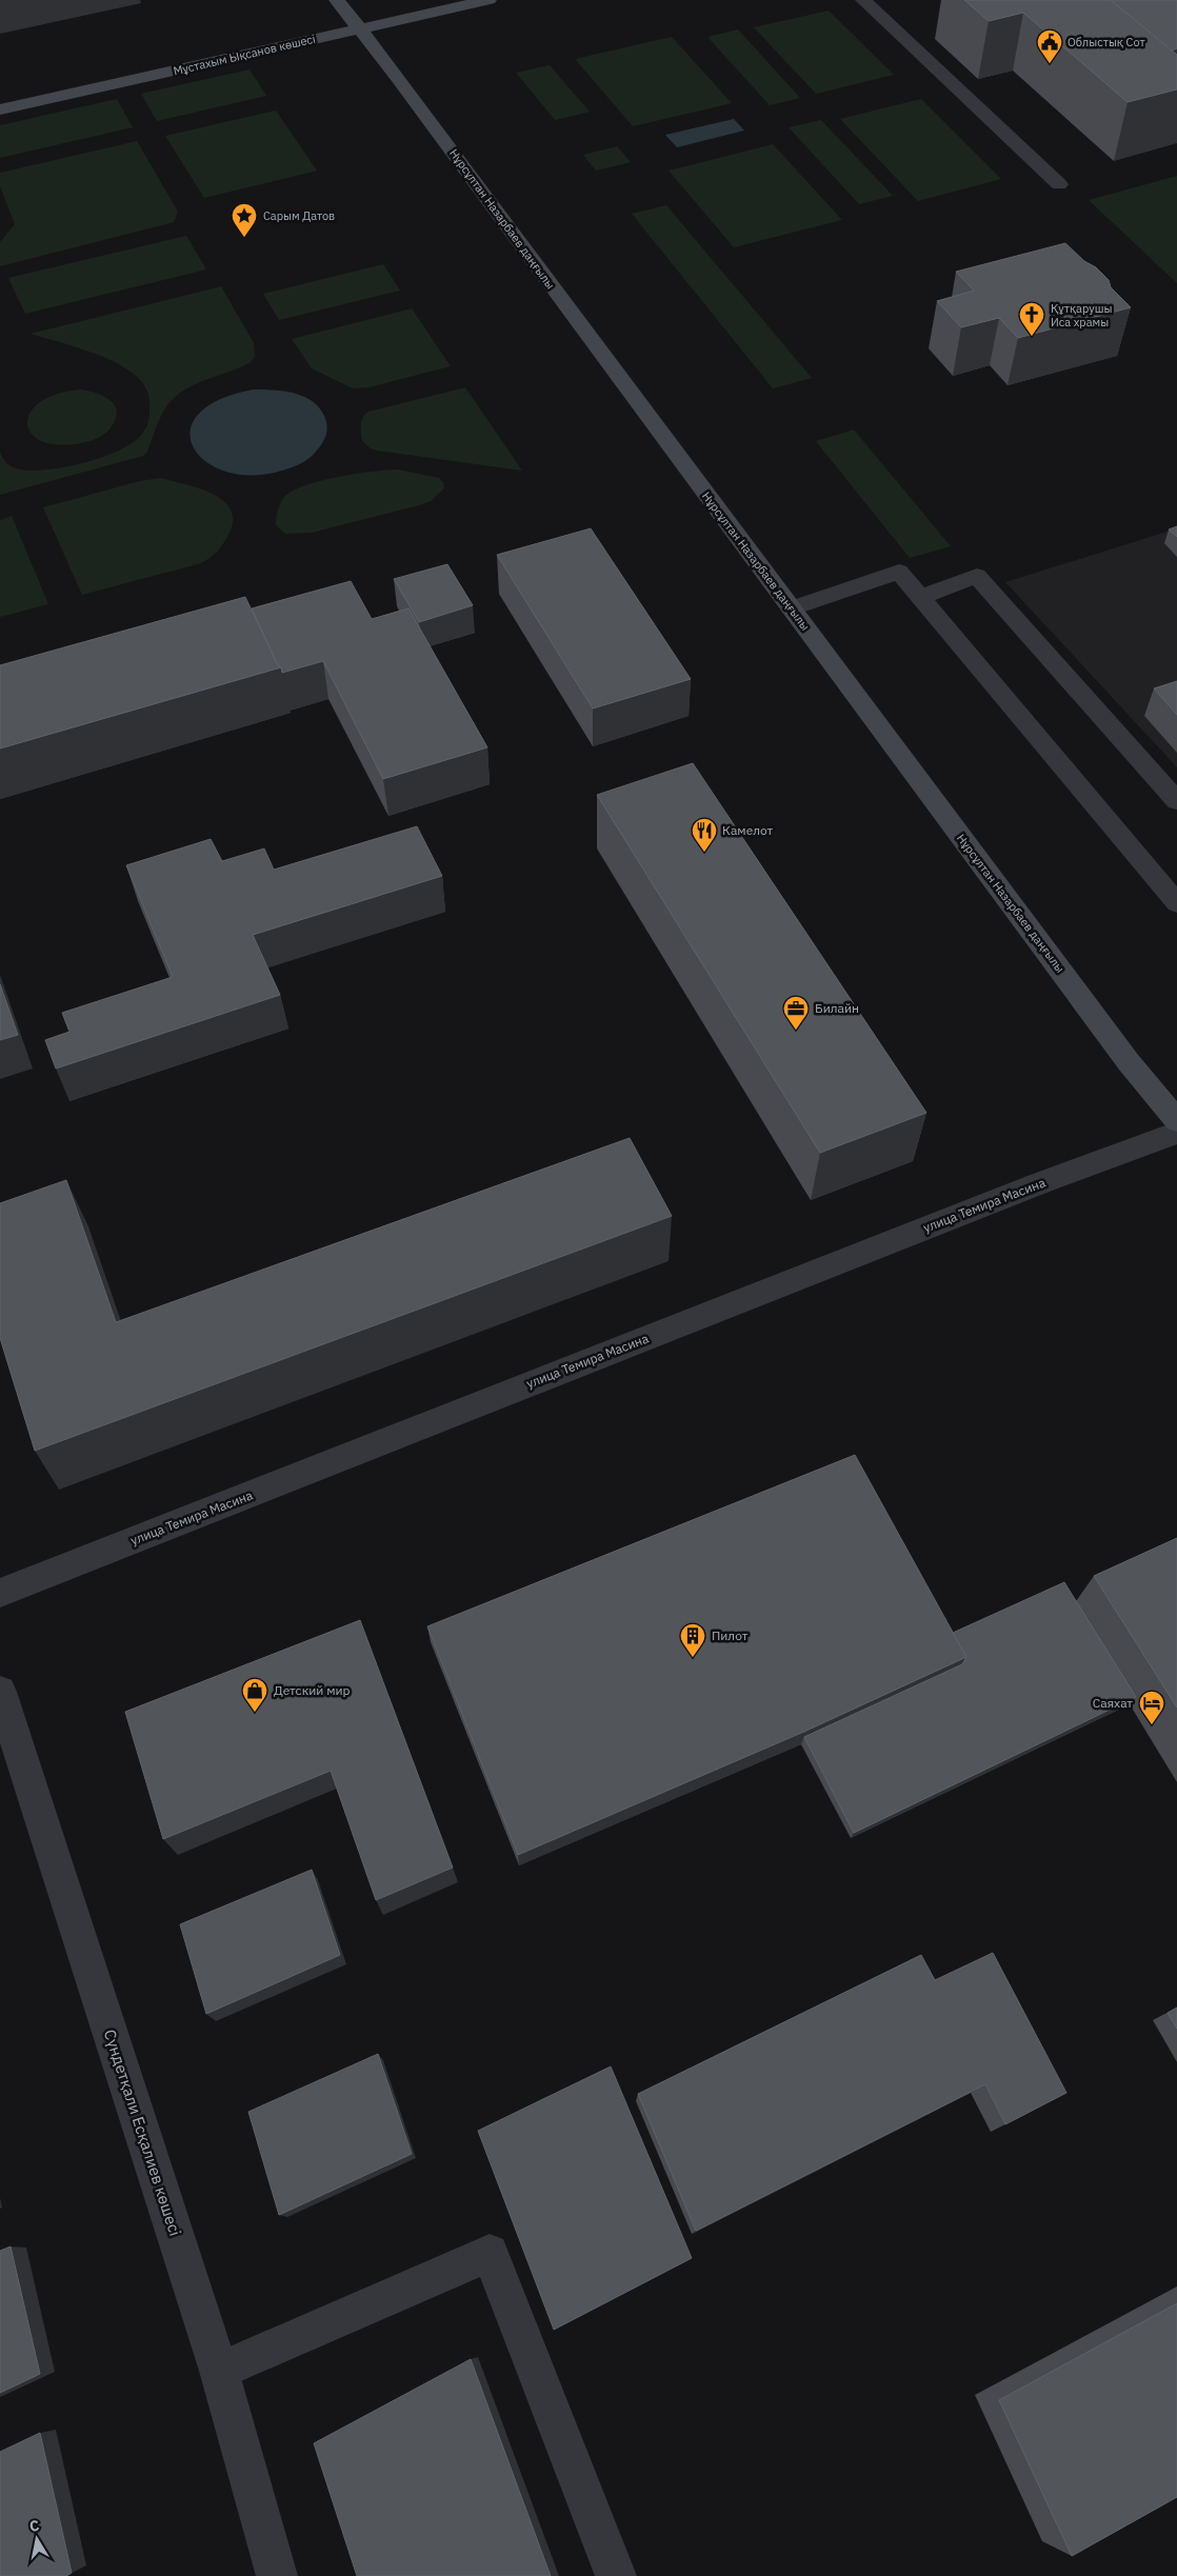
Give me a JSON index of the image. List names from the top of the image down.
{
  "streets": {
    "main road": ["Мұстахым Ықсанов көшесі", "Нұрсұлтан Назарбаев даңғылы"],
    "street": ["улица Темира Масина", "Сүндетқали Есқалиев көшесі"]
  },
  "crossings": [
    ["Мұстахым Ықсанов көшесі", "Нұрсұлтан Назарбаев даңғылы"]
  ],
  "places": {
    "public building": ["Облыстық Сот"],
    "place": ["Сарым Датов"],
    "church": ["Құтқарушы Иса храмы"],
    "restaurant": ["Камелот"],
    "office": ["Билайн"],
    "building": ["Пилот"],
    "shop": ["Детский мир"],
    "hotel": ["Саяхат"]
  },
  "north": "top"
}
